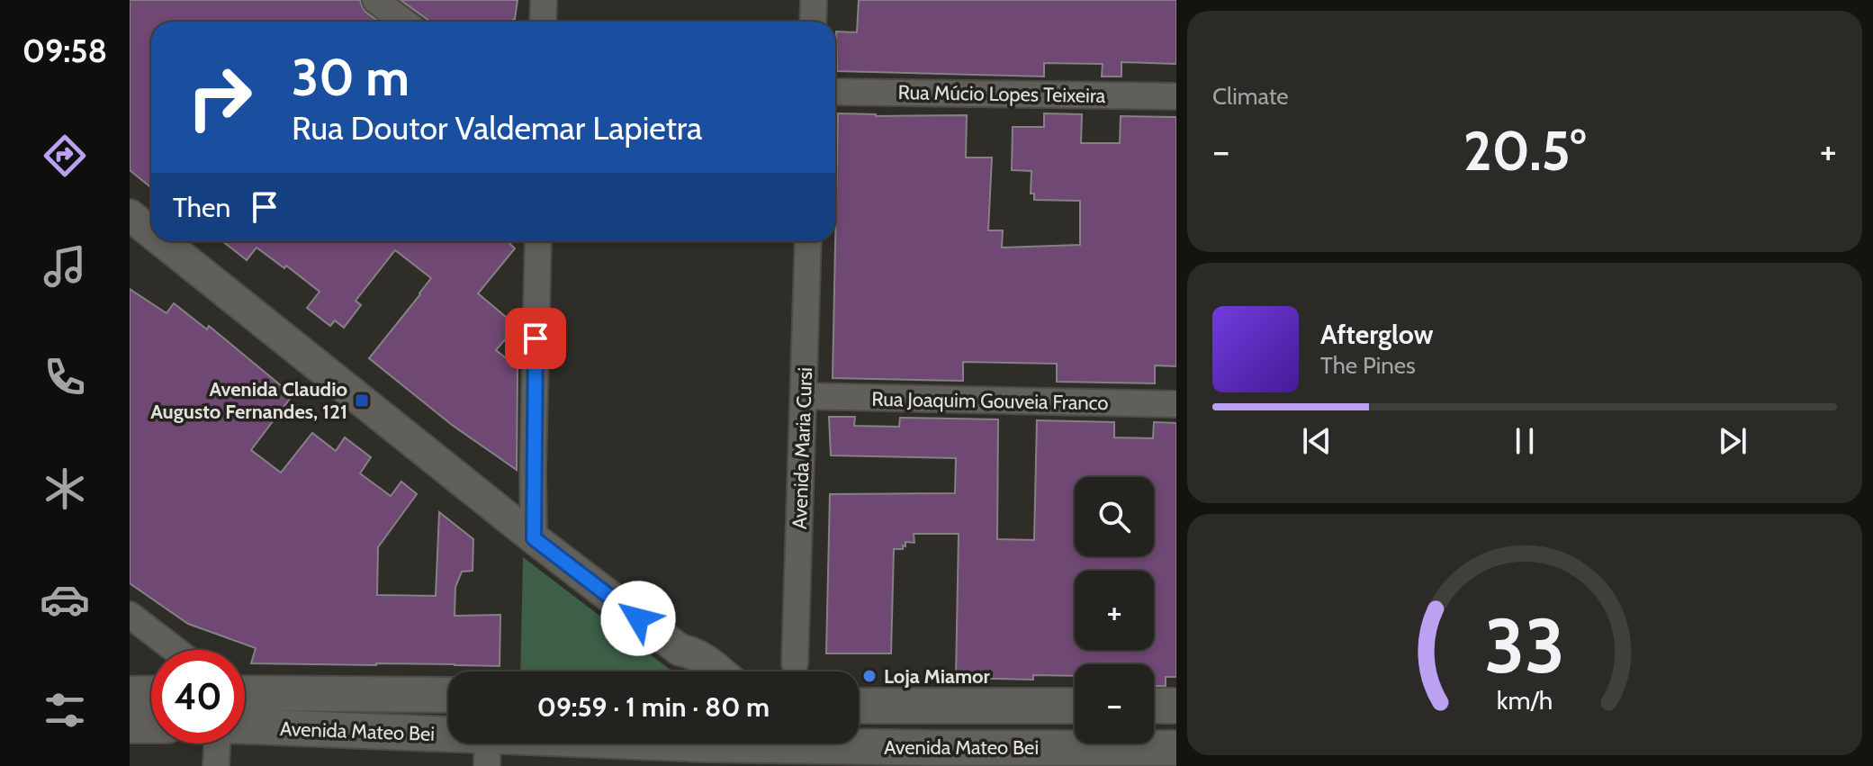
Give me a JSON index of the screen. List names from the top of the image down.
{
  "streets": {
    "main road": ["Avenida Mateo Bei"],
    "street": ["Rua Múcio Lopes Teixeira", "Rua Joaquim Gouveia Franco", "Avenida Maria Cursi"]
  },
  "crossings": [
    ["Rua Joaquim Gouveia Franco", "Avenida Maria Cursi"]
  ],
  "places": {
    "transit": ["Avenida Claudio Augusto Fernandes, 121"],
    "other": ["Loja Miamor"]
  },
  "page": {
    "tabs": "09:58",
    "tile": "Climate",
    "turn": ["30 m", "Rua Doutor Valdemar Lapietra"],
    "heat": ["−", "20.5°", "+"],
    "then": "Then",
    "song": ["Afterglow", "The Pines"],
    "map_buttons": ["+", "−"],
    "limit": "40",
    "trip": "09:59 · 1 min · 80 m",
    "gauge": ["33", "km/h"]
  }
}
